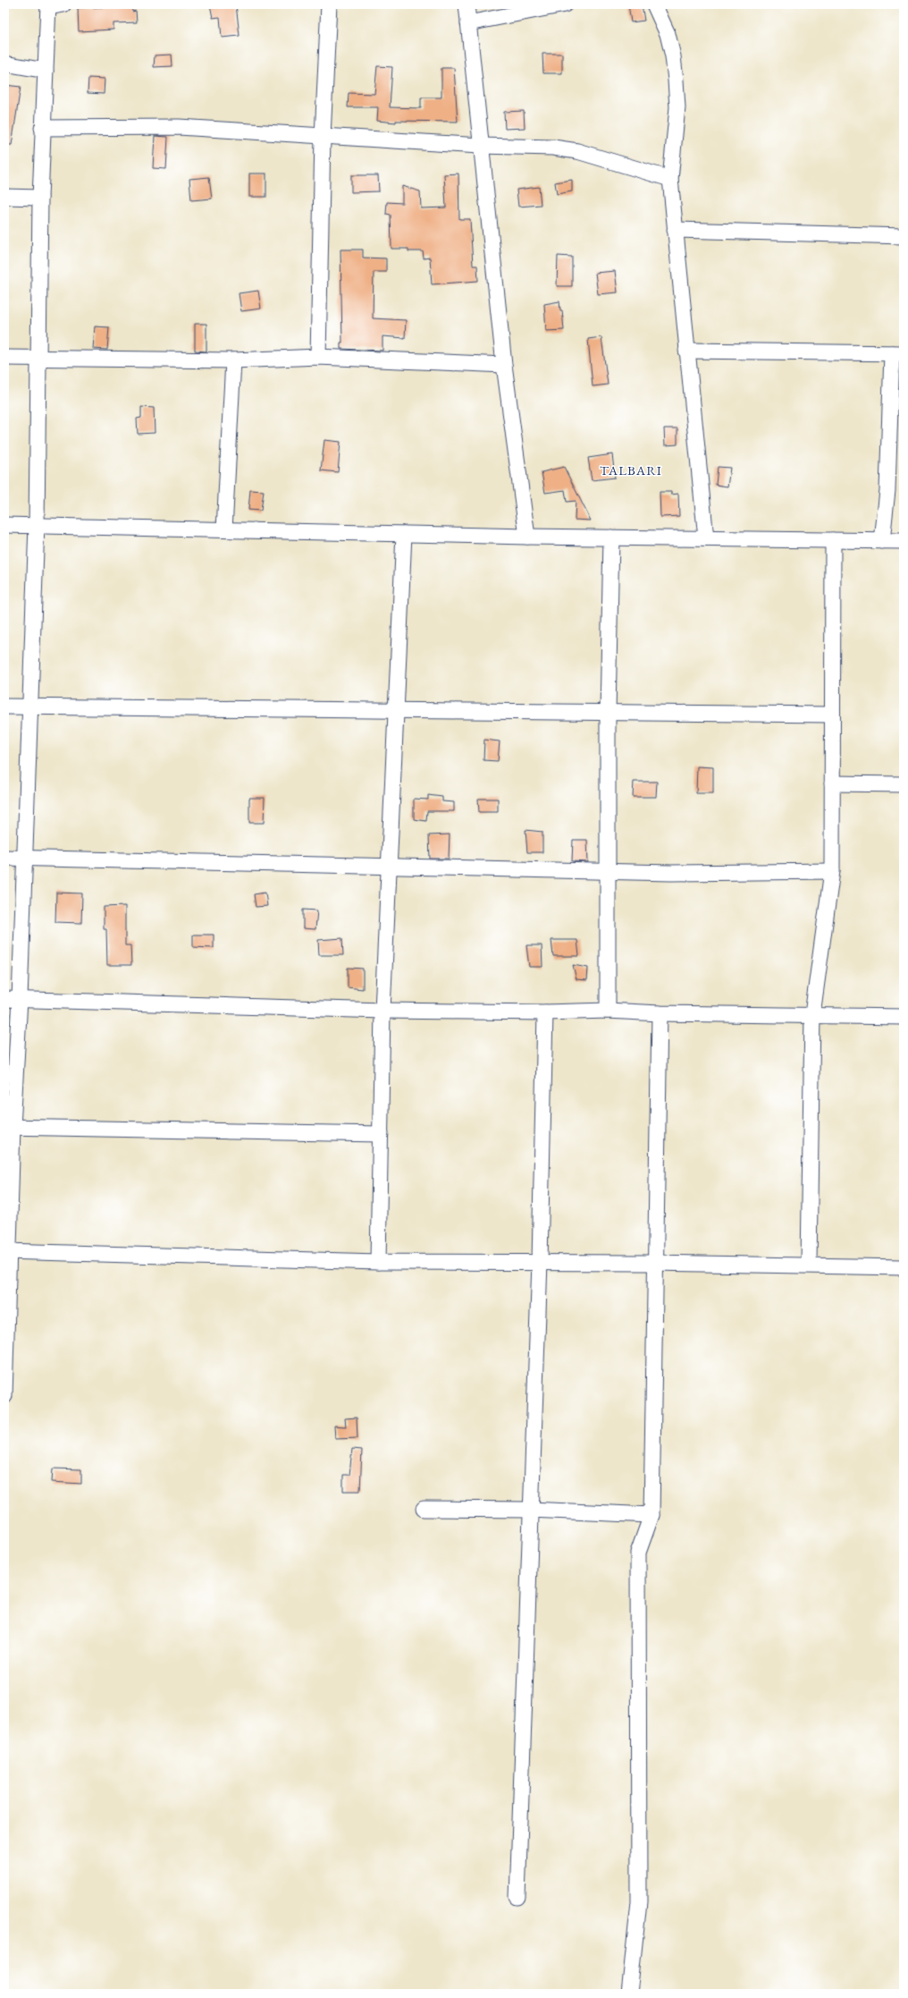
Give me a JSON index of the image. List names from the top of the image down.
{
  "districts": ["TALBARI"]
}
